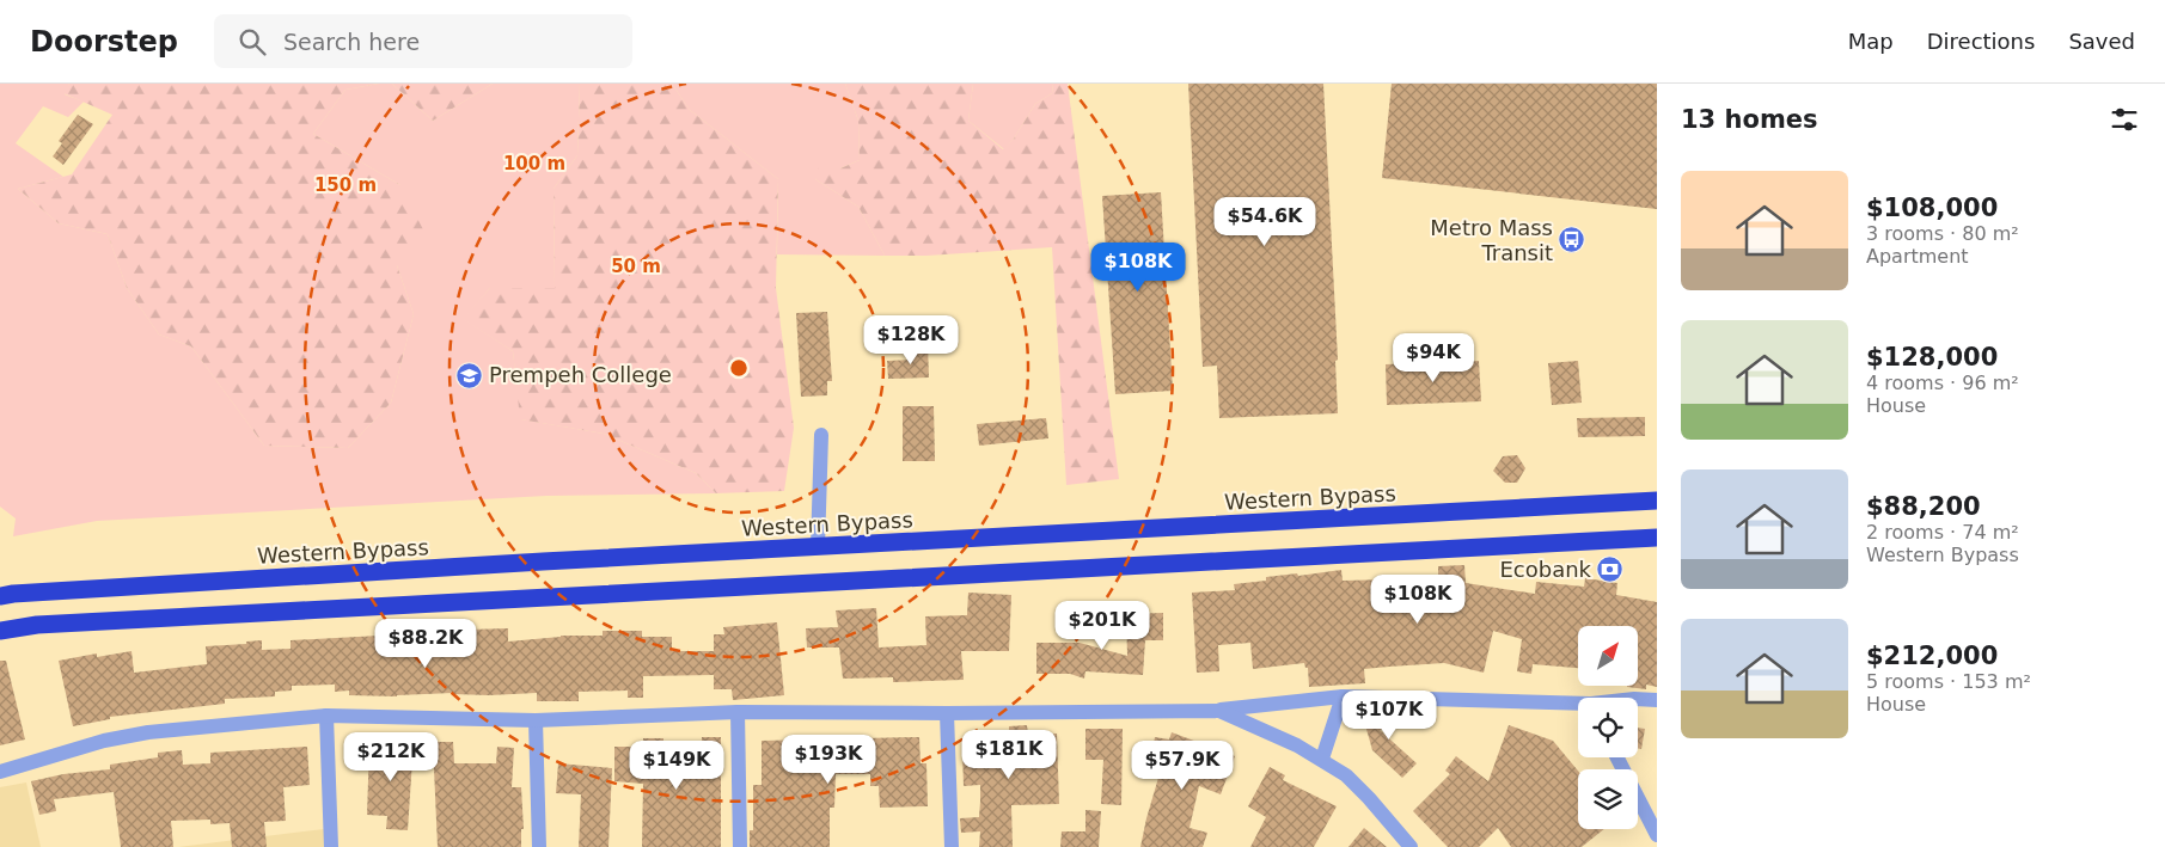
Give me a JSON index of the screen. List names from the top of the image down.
{
  "streets": {
    "highway": ["Western Bypass"]
  },
  "places": {
    "bus stop": ["Metro Mass Transit"],
    "school or university": ["Prempeh College"],
    "bank": ["Ecobank"]
  },
  "north": "top right",
  "page": {
    "header": "Doorstep",
    "search": "Search here",
    "nav": ["Map", "Directions", "Saved"],
    "heading": "13 homes",
    "list": [
      {
        "name": "$108,000",
        "note": "3 rooms · 80 m² · Apartment"
      },
      {
        "name": "$128,000",
        "note": "4 rooms · 96 m² · House"
      },
      {
        "name": "$88,200",
        "note": "2 rooms · 74 m² · Western Bypass"
      },
      {
        "name": "$212,000",
        "note": "5 rooms · 153 m² · House"
      }
    ],
    "price": [
      "$54.6K",
      "$108K",
      "$128K",
      "$94K",
      "$108K",
      "$201K",
      "$88.2K",
      "$107K",
      "$181K",
      "$212K",
      "$193K",
      "$149K",
      "$57.9K"
    ]
  },
  "rings": ["100 m", "150 m", "50 m"]
}
